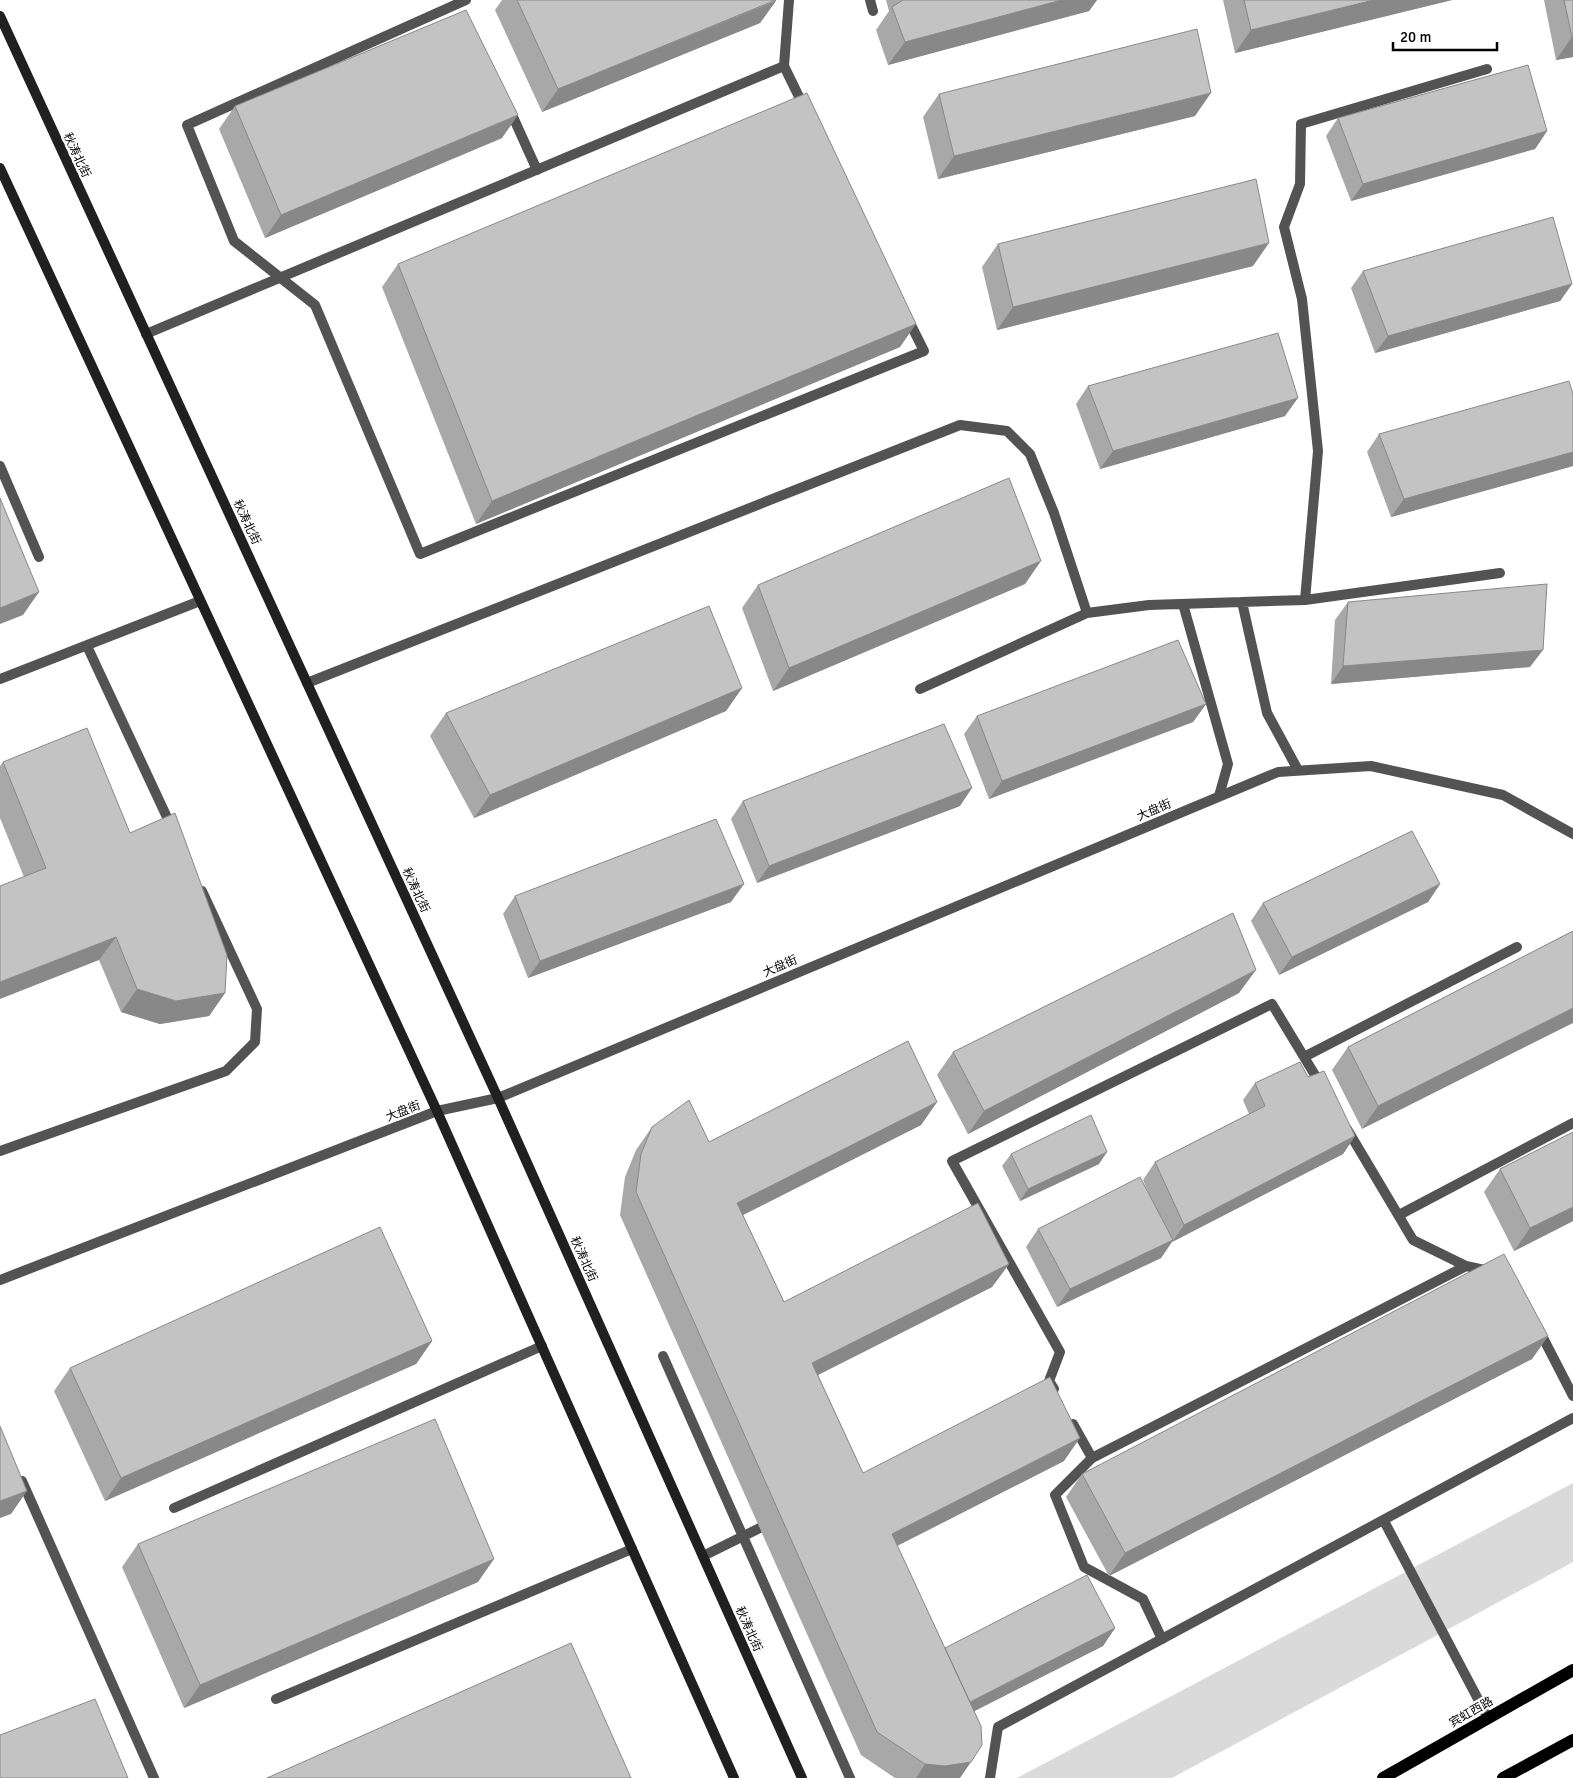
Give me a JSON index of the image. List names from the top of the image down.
{
  "streets": {
    "main road": ["秋涛北街", "宾虹西路"],
    "street": ["大盘街"]
  },
  "crossings": [
    ["秋涛北街", "大盘街"]
  ],
  "scale_bar": "20 m"
}
